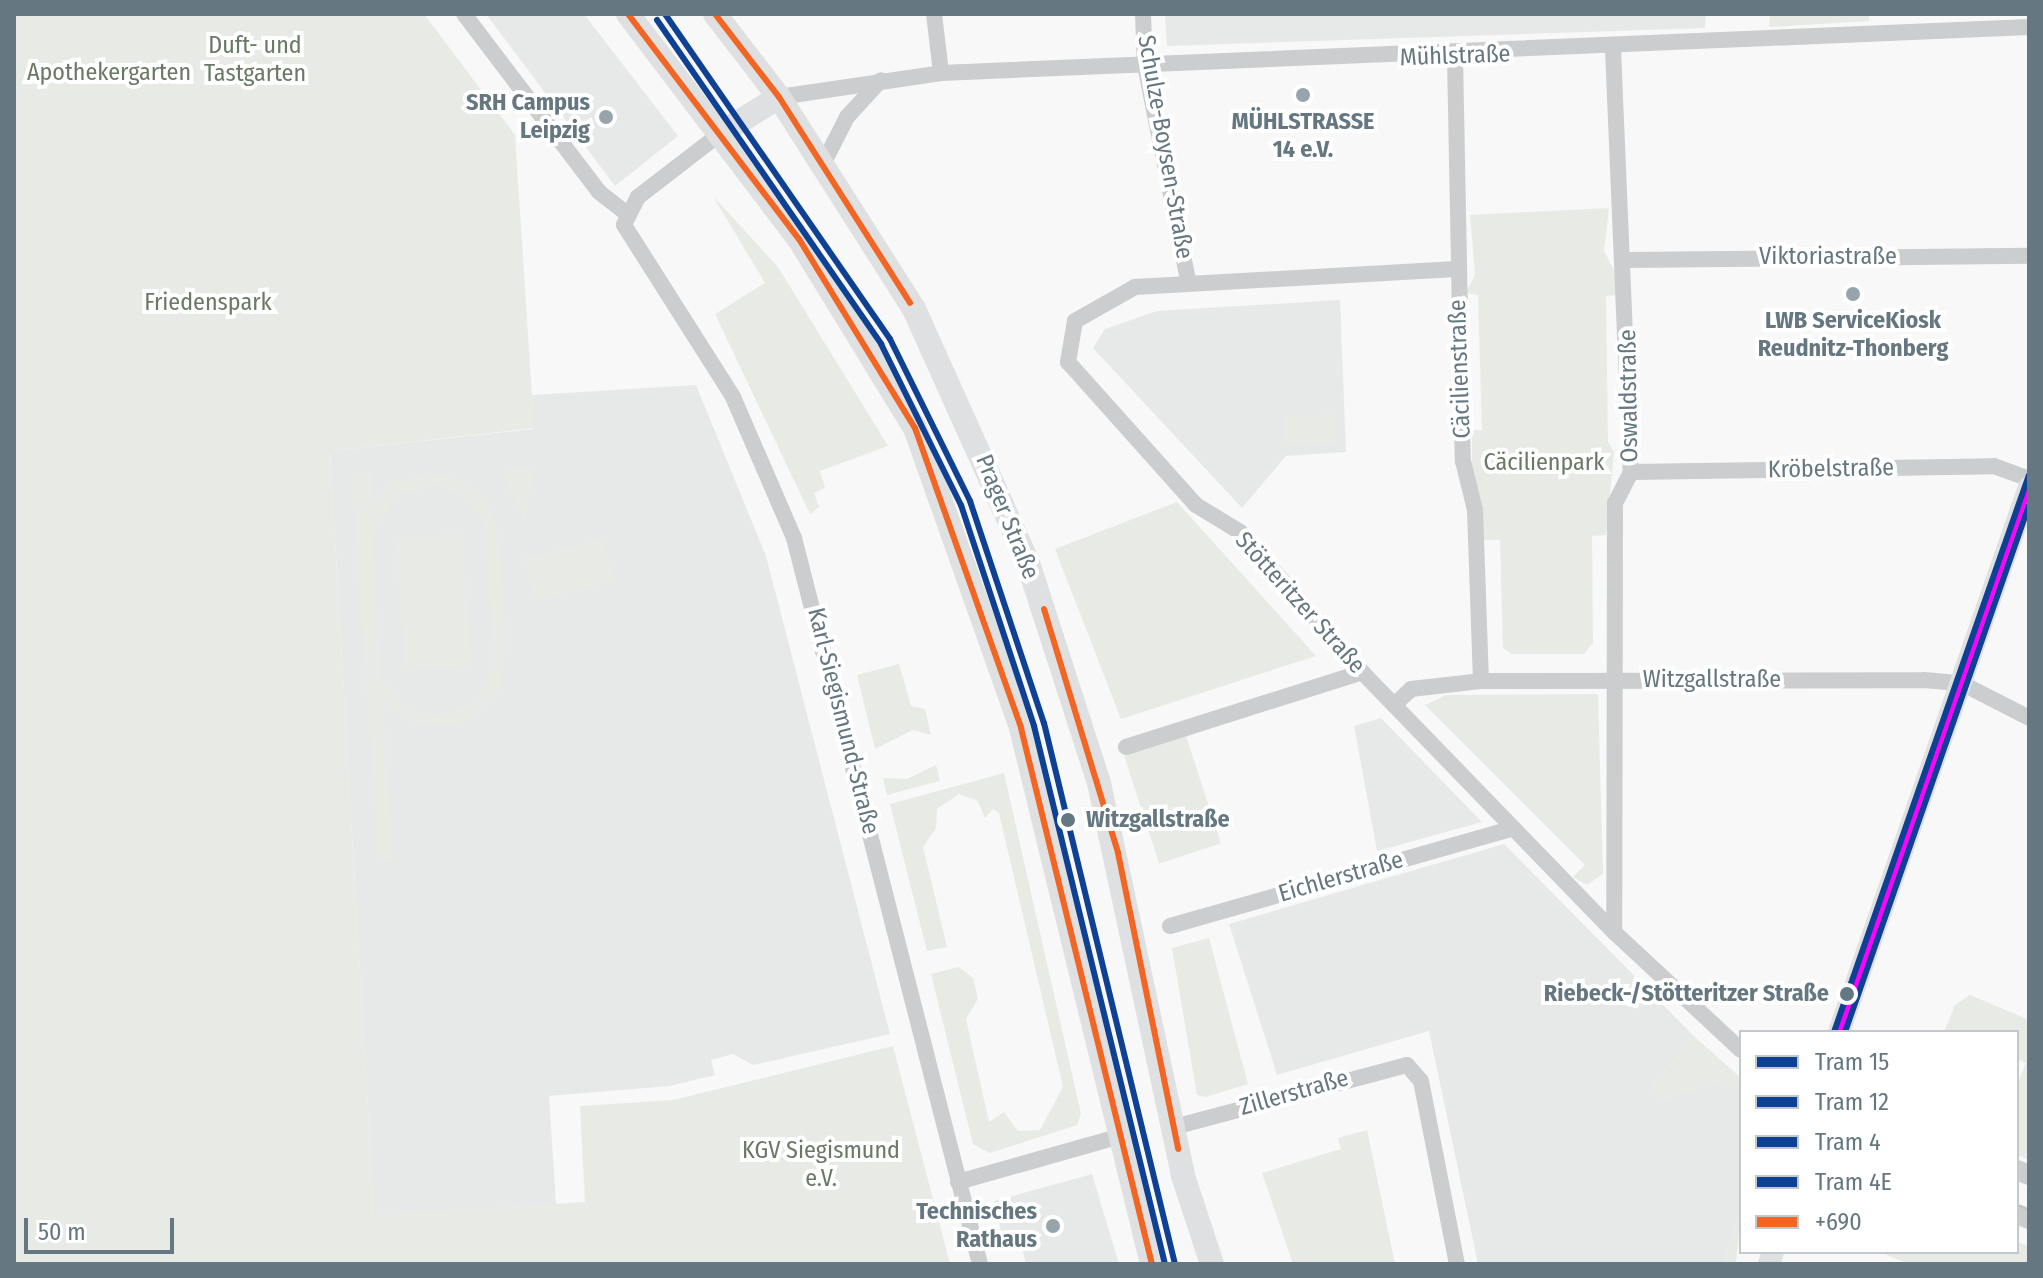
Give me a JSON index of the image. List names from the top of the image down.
{
  "streets": {
    "main road": ["Prager Straße"],
    "street": [
      "Mühlstraße",
      "Schulze-Boysen-Straße",
      "Viktoriastraße",
      "Cäcilienstraße",
      "Oswaldstraße",
      "Kröbelstraße",
      "Stötteritzer Straße",
      "Witzgallstraße",
      "Karl-Siegismund-Straße",
      "Eichlerstraße",
      "Zillerstraße"
    ]
  },
  "crossings": [
    ["Mühlstraße", "Schulze-Boysen-Straße"],
    ["Mühlstraße", "Cäcilienstraße"],
    ["Mühlstraße", "Oswaldstraße"],
    ["Mühlstraße", "Prager Straße"],
    ["Schulze-Boysen-Straße", "Stötteritzer Straße"],
    ["Viktoriastraße", "Oswaldstraße"],
    ["Cäcilienstraße", "Stötteritzer Straße"],
    ["Cäcilienstraße", "Witzgallstraße"],
    ["Oswaldstraße", "Kröbelstraße"],
    ["Oswaldstraße", "Stötteritzer Straße"],
    ["Oswaldstraße", "Witzgallstraße"],
    ["Prager Straße", "Zillerstraße"],
    ["Stötteritzer Straße", "Witzgallstraße"],
    ["Stötteritzer Straße", "Eichlerstraße"]
  ],
  "parks": [
    "Duft- und Tastgarten",
    "Apothekergarten",
    "Friedenspark",
    "Cäcilienpark",
    "KGV Siegismund e.V."
  ],
  "places": [
    "MÜHLSTRASSE 14 e.V.",
    "SRH Campus Leipzig",
    "LWB ServiceKiosk Reudnitz-Thonberg",
    "Witzgallstraße",
    "Riebeck-/Stötteritzer Straße",
    "Technisches Rathaus"
  ],
  "lines": [
    "tram line 15",
    "transit line +690",
    "tram line 12",
    "tram line 4",
    "tram line 4E"
  ],
  "legend": [
    "Tram 15",
    "Tram 12",
    "Tram 4",
    "Tram 4E",
    "+690"
  ],
  "scale_bar": "50 m"
}
